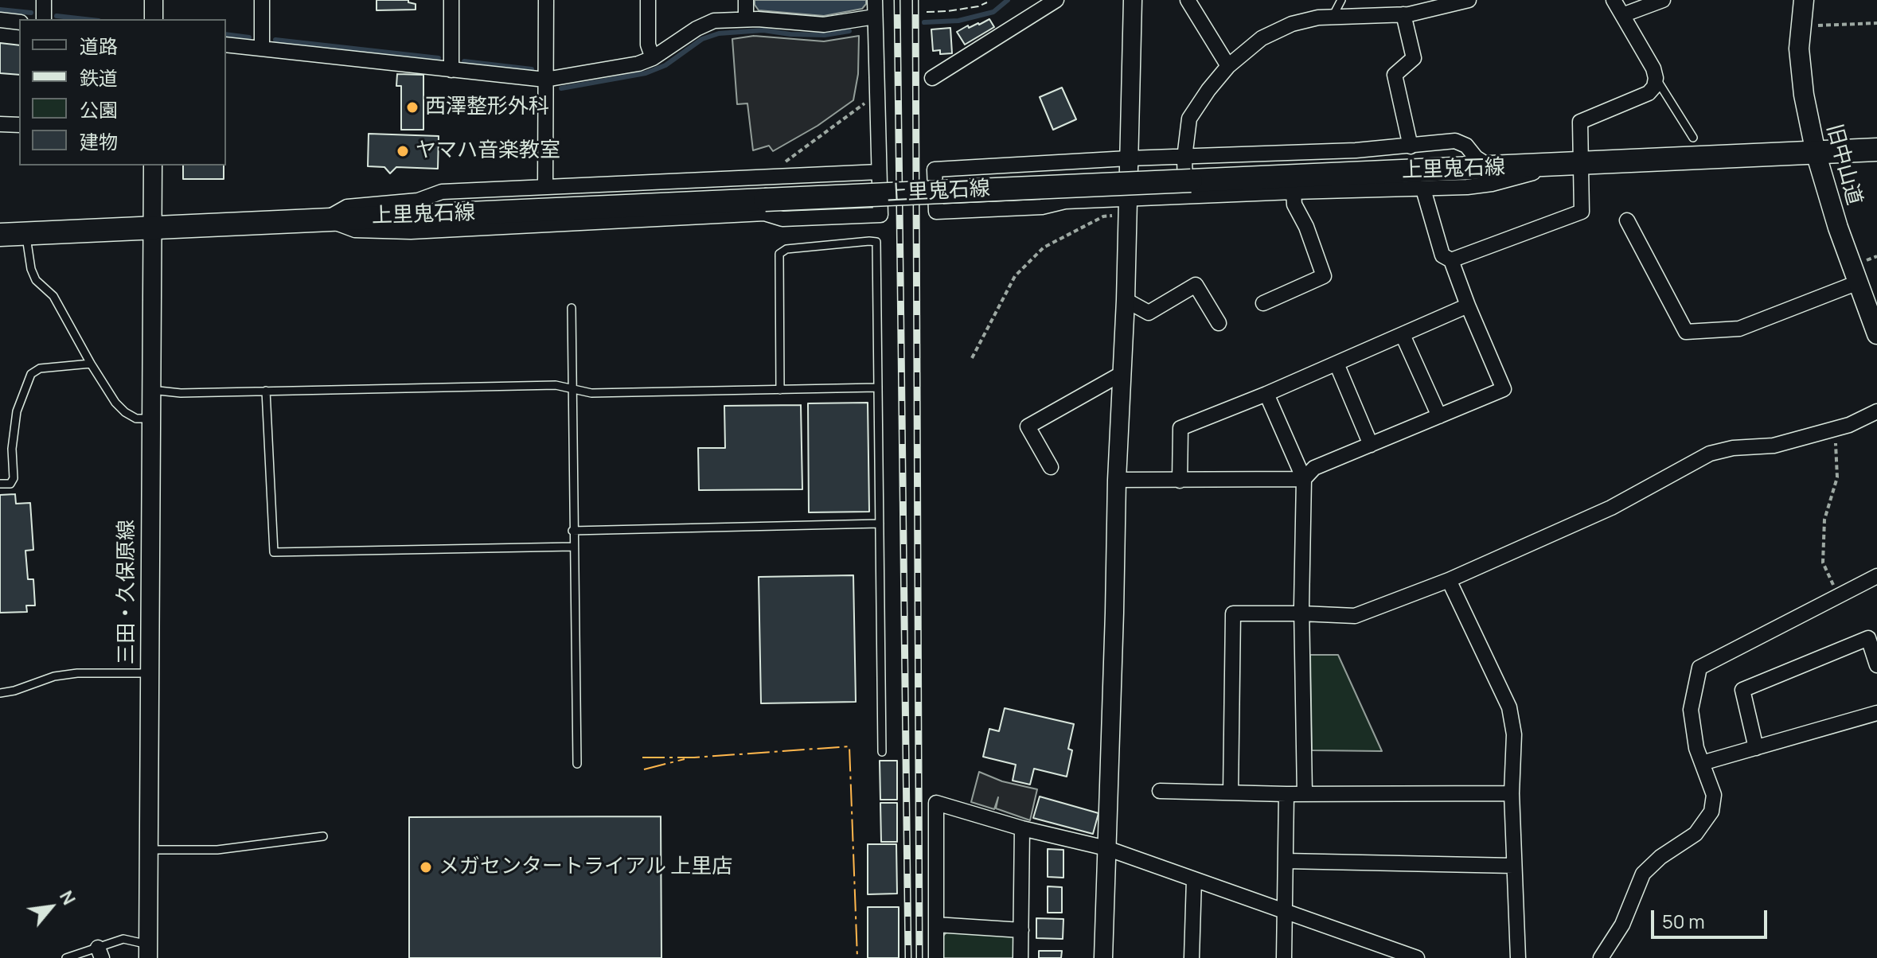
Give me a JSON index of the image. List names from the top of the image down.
{
  "streets": {
    "main road": ["旧中山道", "上里鬼石線"],
    "street": ["三田・久保原線"]
  },
  "crossings": [
    ["旧中山道", "上里鬼石線"],
    ["上里鬼石線", "三田・久保原線"]
  ],
  "places": ["西澤整形外科", "ヤマハ音楽教室", "メガセンタートライアル 上里店"],
  "legend": [
    "道路",
    "鉄道",
    "公園",
    "建物"
  ],
  "scale_bar": "50 m",
  "north": "top right"
}
